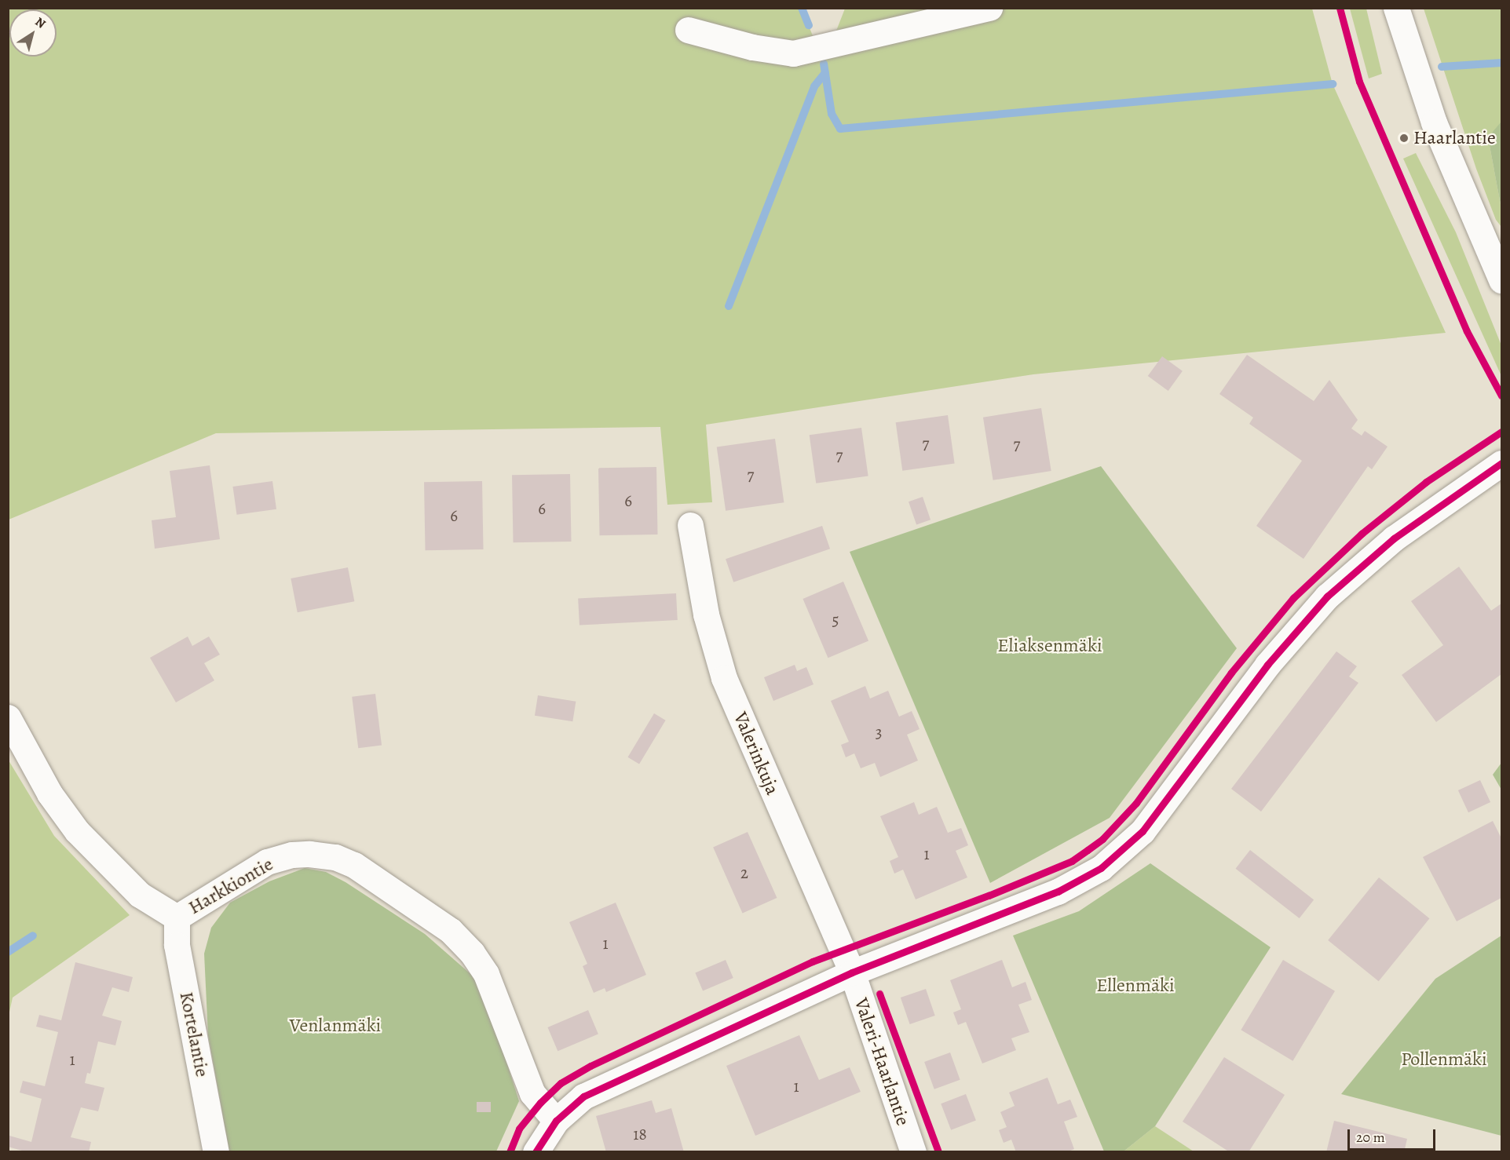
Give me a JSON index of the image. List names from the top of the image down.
{
  "streets": {
    "street": [
      "Valerinkuja",
      "Harkkiontie",
      "Kortelantie",
      "Valeri-Haarlantie"
    ]
  },
  "crossings": [
    ["Valerinkuja", "Valeri-Haarlantie"],
    ["Harkkiontie", "Kortelantie"]
  ],
  "parks": [
    "Eliaksenmäki",
    "Ellenmäki",
    "Venlanmäki",
    "Pollenmäki"
  ],
  "places": ["Haarlantie"],
  "house_numbers": [
    "7",
    "7",
    "7",
    "7",
    "6",
    "6",
    "6",
    "5",
    "3",
    "1",
    "2",
    "1",
    "1",
    "1",
    "18"
  ],
  "scale_bar": "20 m",
  "north": "top right"
}
